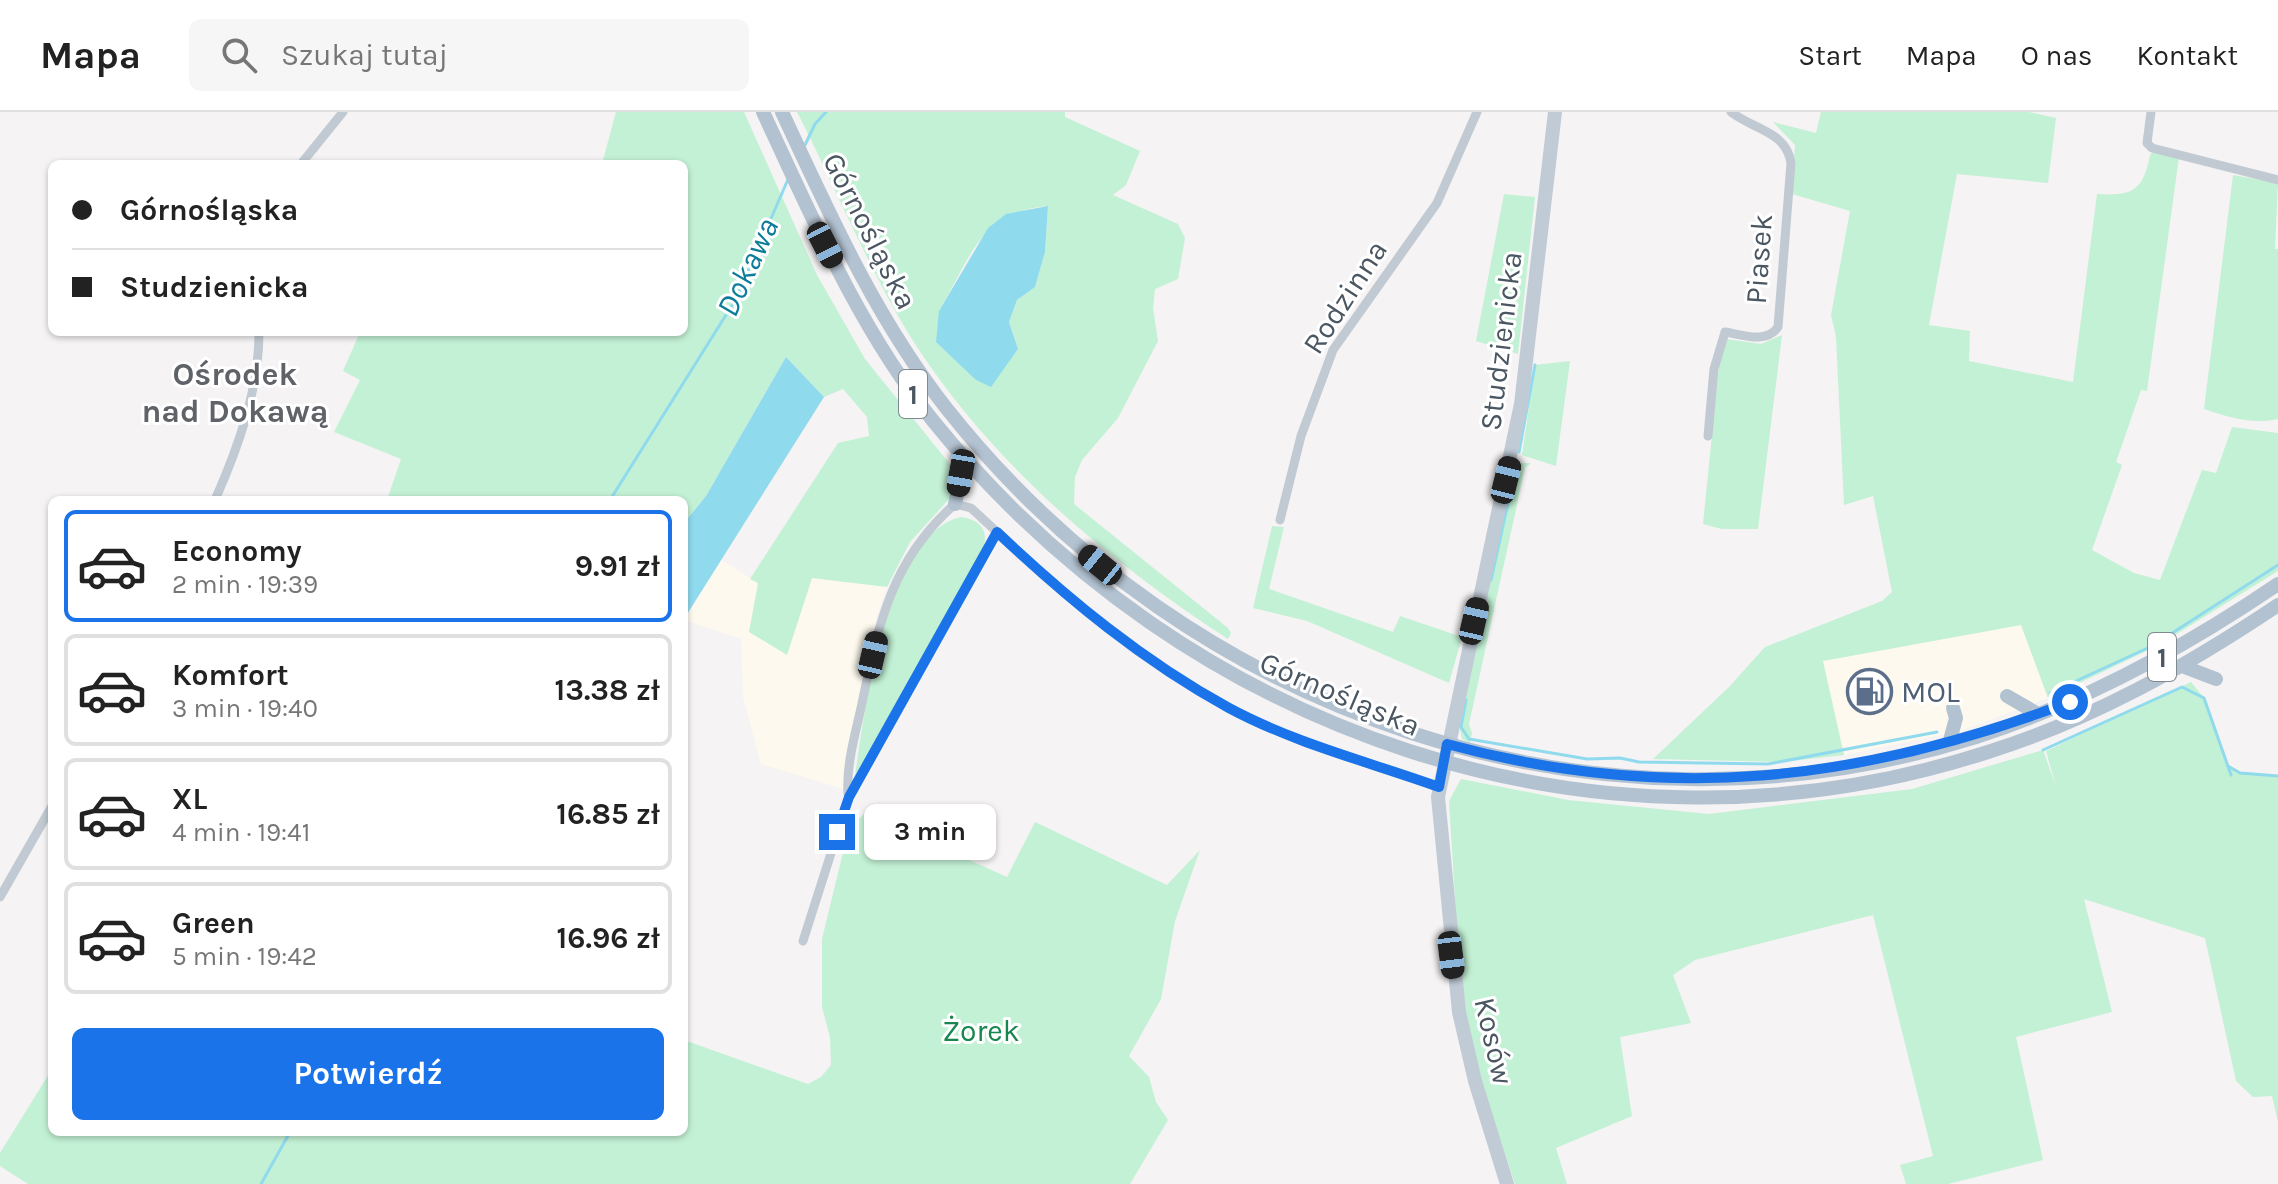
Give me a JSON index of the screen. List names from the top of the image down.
{
  "streets": {
    "main road": ["Górnośląska", "1"],
    "street": [
      "Piasek",
      "Rodzinna",
      "Studzienicka",
      "Kosów"
    ]
  },
  "crossings": [
    ["Górnośląska", "Studzienicka"],
    ["Górnośląska", "Kosów"],
    ["Studzienicka", "Kosów"]
  ],
  "districts": ["Ośrodek nad Dokawą"],
  "water": ["Dokawa"],
  "parks": ["Żorek"],
  "places": {
    "fuel station": ["MOL"]
  },
  "page": {
    "header": "Mapa",
    "search": "Szukaj tutaj",
    "nav": [
      "Start",
      "Mapa",
      "O nas",
      "Kontakt"
    ],
    "banner": ["Górnośląska", "Studzienicka"],
    "list": [
      {
        "name": "Economy",
        "note": "2 min · 19:39",
        "value": "9.91 zł"
      },
      {
        "name": "Komfort",
        "note": "3 min · 19:40",
        "value": "13.38 zł"
      },
      {
        "name": "XL",
        "note": "4 min · 19:41",
        "value": "16.85 zł"
      },
      {
        "name": "Green",
        "note": "5 min · 19:42",
        "value": "16.96 zł"
      }
    ],
    "bubble": "3 min",
    "buttons": "Potwierdź"
  }
}
